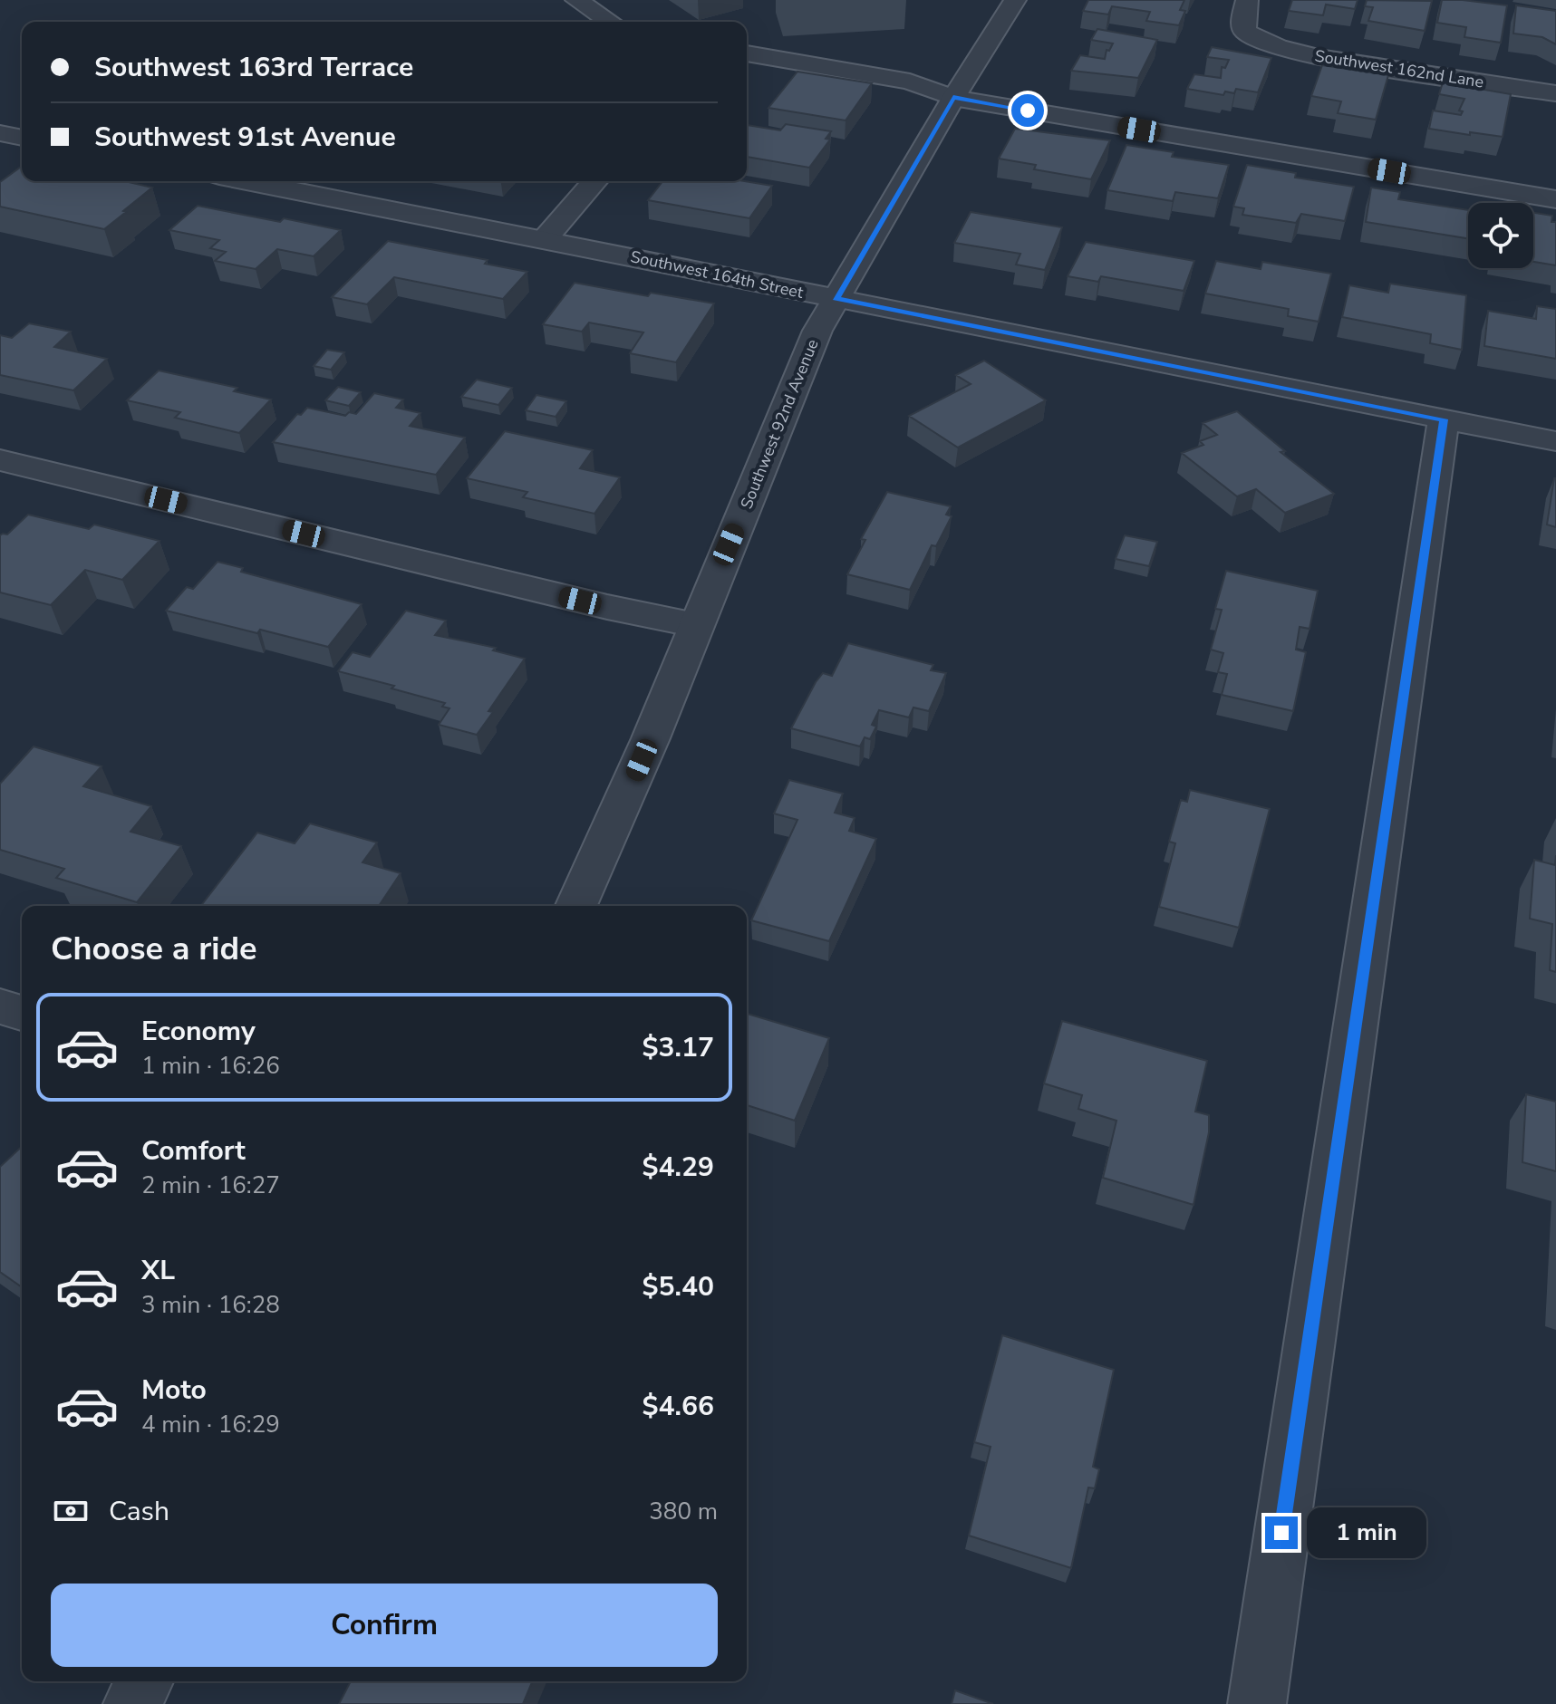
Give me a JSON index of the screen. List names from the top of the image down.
{
  "streets": {
    "street": ["Southwest 162nd Lane", "Southwest 164th Street", "Southwest 92nd Avenue"]
  },
  "crossings": [
    ["Southwest 164th Street", "Southwest 92nd Avenue"]
  ],
  "page": {
    "banner": ["Southwest 163rd Terrace", "Southwest 91st Avenue"],
    "heading": "Choose a ride",
    "list": [
      {
        "name": "Economy",
        "note": "1 min · 16:26",
        "value": "$3.17"
      },
      {
        "name": "Comfort",
        "note": "2 min · 16:27",
        "value": "$4.29"
      },
      {
        "name": "XL",
        "note": "3 min · 16:28",
        "value": "$5.40"
      },
      {
        "name": "Moto",
        "note": "4 min · 16:29",
        "value": "$4.66"
      }
    ],
    "pay": ["Cash", "380 m"],
    "bubble": "1 min",
    "buttons": "Confirm"
  }
}
